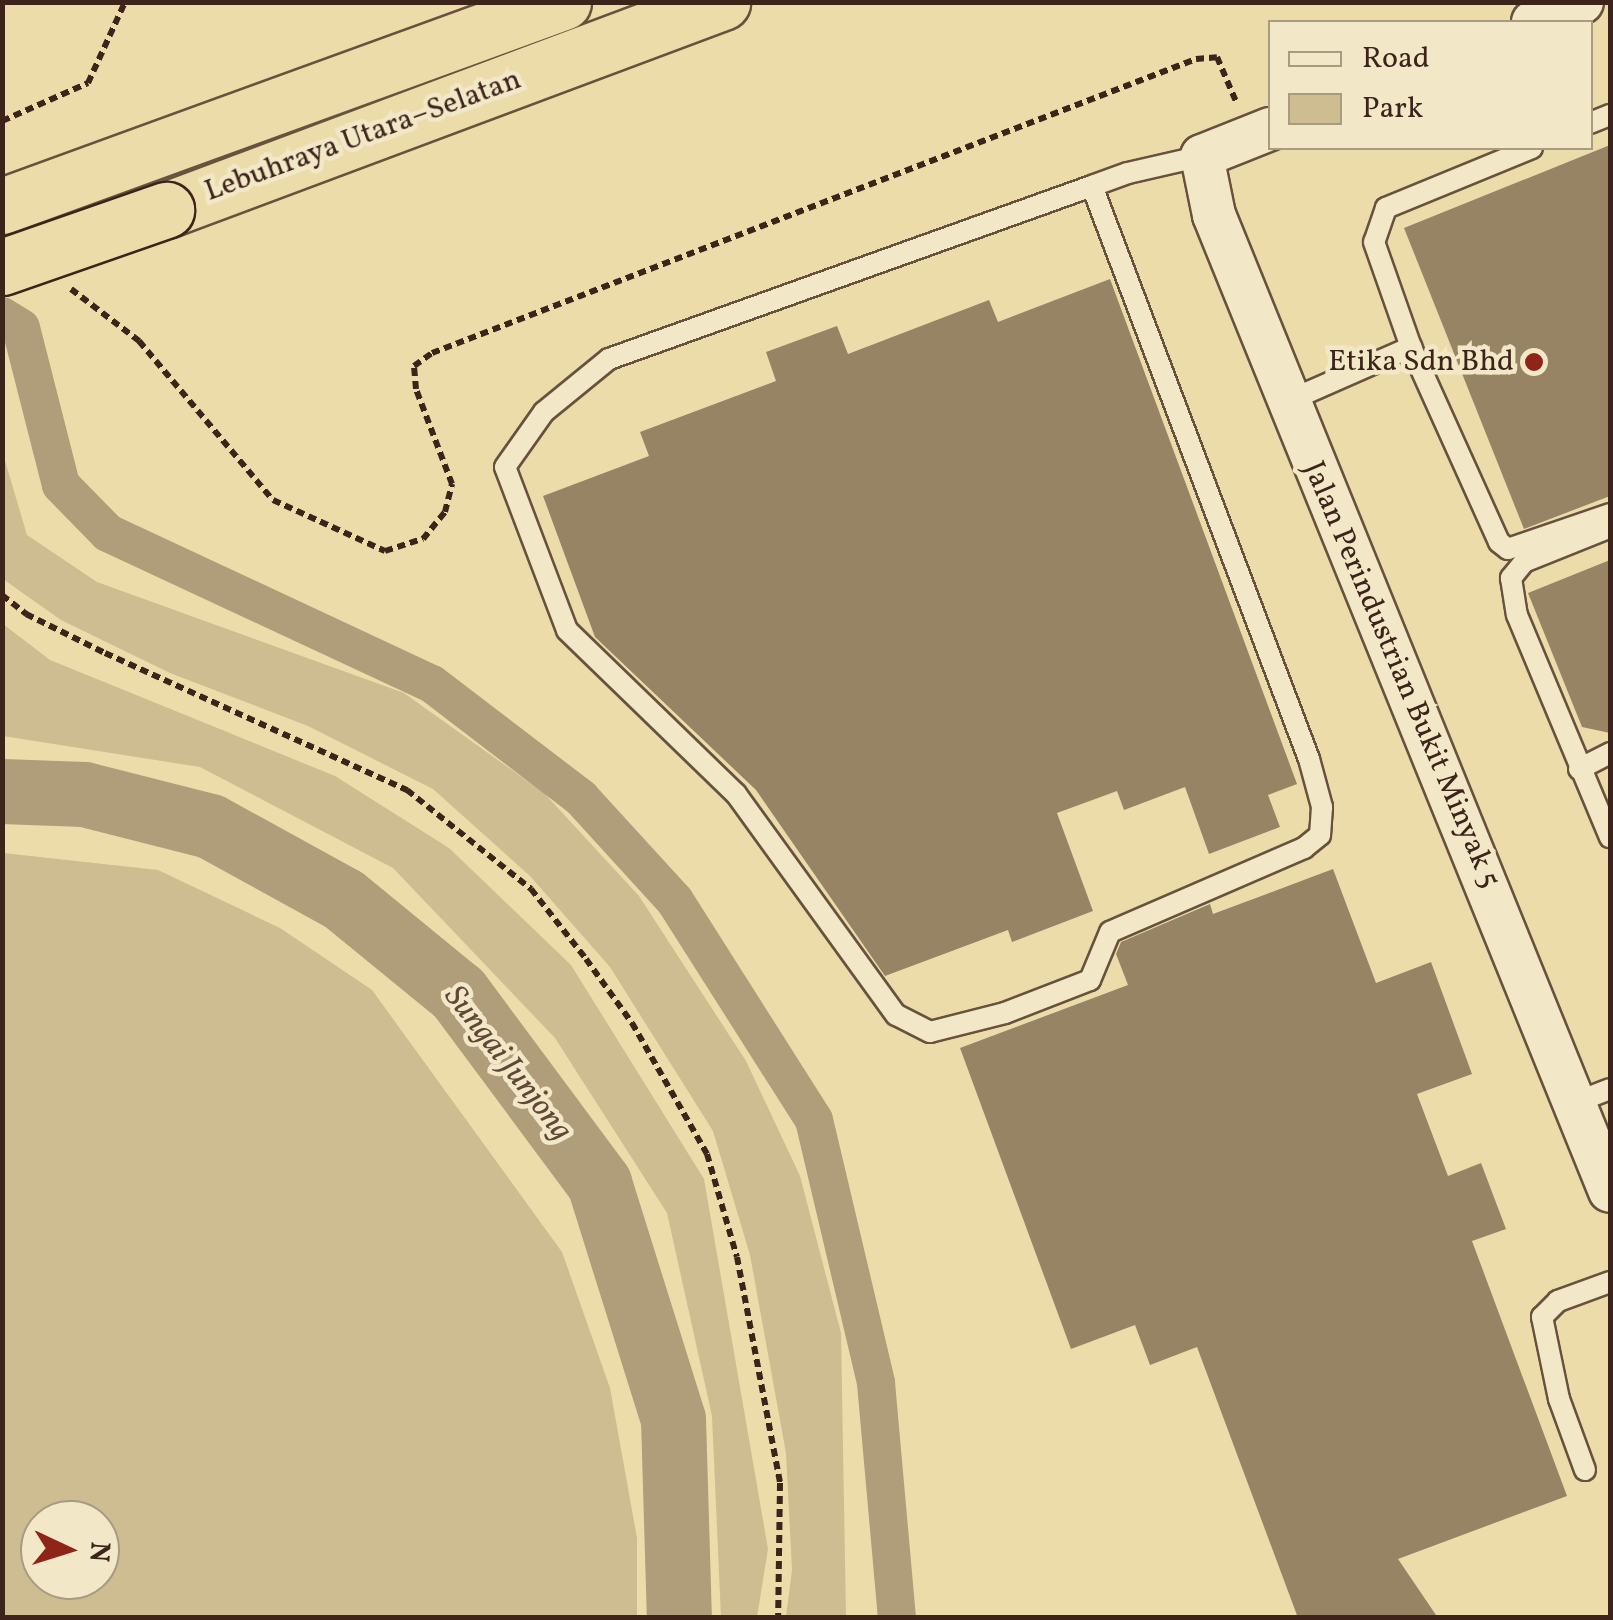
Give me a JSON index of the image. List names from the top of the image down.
{
  "streets": {
    "highway": ["Lebuhraya Utara–Selatan"],
    "street": ["Jalan Perindustrian Bukit Minyak 5"]
  },
  "water": ["Sungai Junjong"],
  "places": ["Etika Sdn Bhd"],
  "legend": ["Road", "Park"],
  "north": "right"
}
